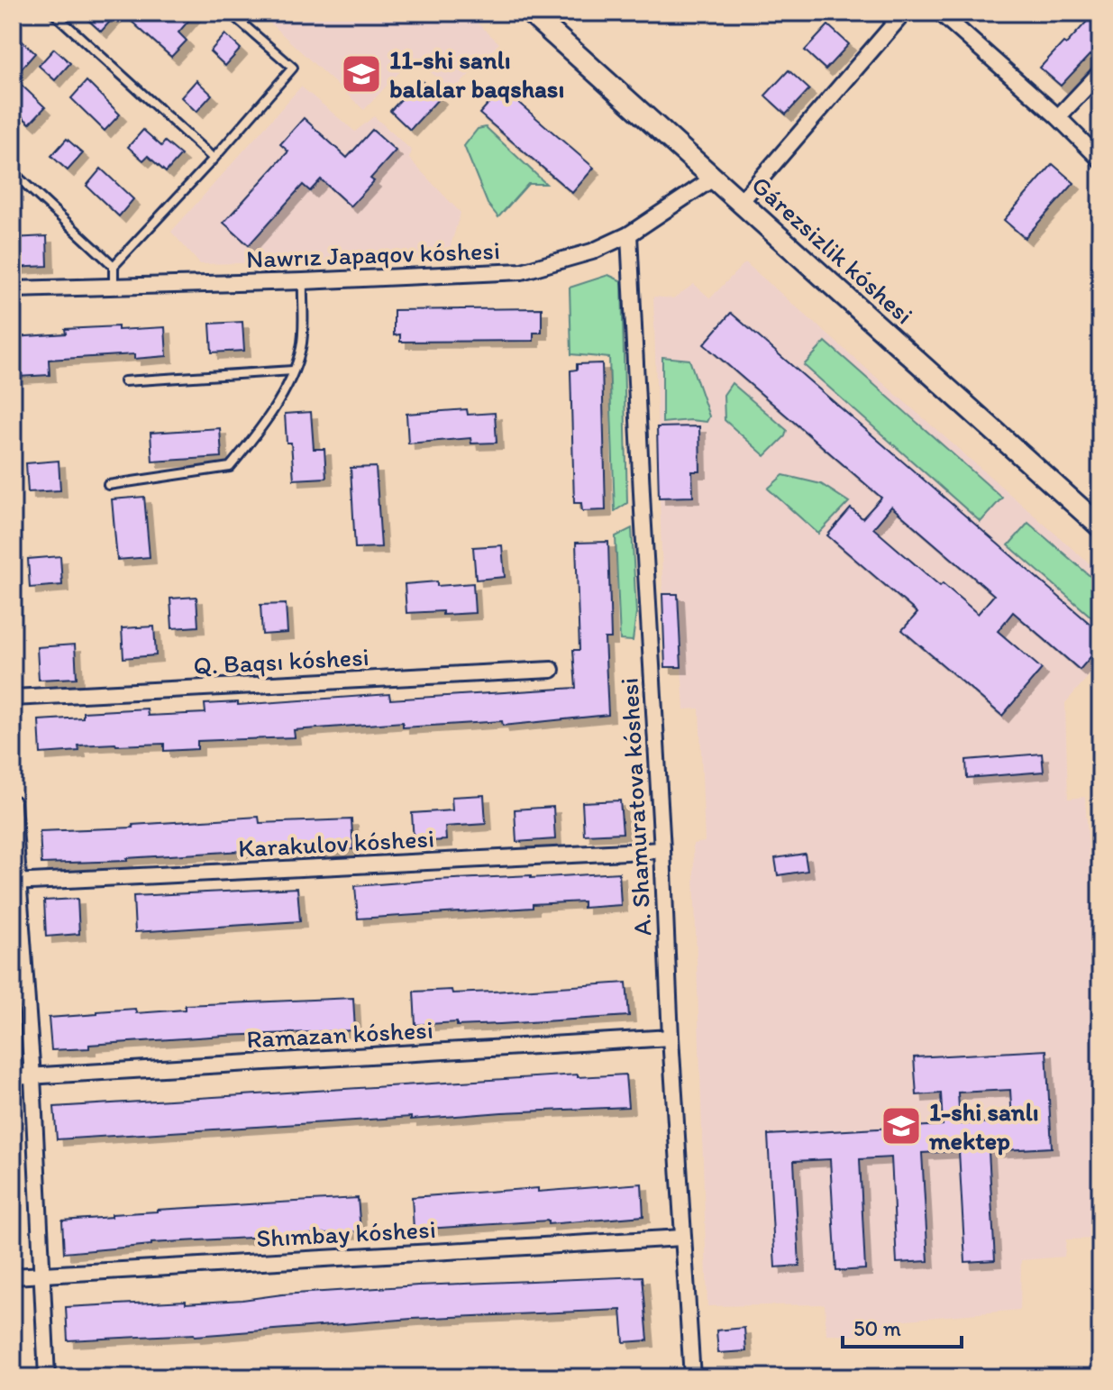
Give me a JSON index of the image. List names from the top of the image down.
{
  "streets": {
    "street": [
      "Gárezsizlik kóshesi",
      "Nawrız Japaqov kóshesi",
      "Q. Baqsı kóshesi",
      "A. Shamuratova kóshesi",
      "Karakulov kóshesi",
      "Ramazan kóshesi",
      "Shımbay kóshesi"
    ]
  },
  "crossings": [
    ["Gárezsizlik kóshesi", "Nawrız Japaqov kóshesi"],
    ["Nawrız Japaqov kóshesi", "A. Shamuratova kóshesi"],
    ["A. Shamuratova kóshesi", "Karakulov kóshesi"],
    ["A. Shamuratova kóshesi", "Ramazan kóshesi"],
    ["A. Shamuratova kóshesi", "Shımbay kóshesi"]
  ],
  "places": {
    "school or university": ["11-shi sanlı balalar baqshası", "1-shi sanlı mektep"]
  },
  "scale_bar": "50 m"
}
